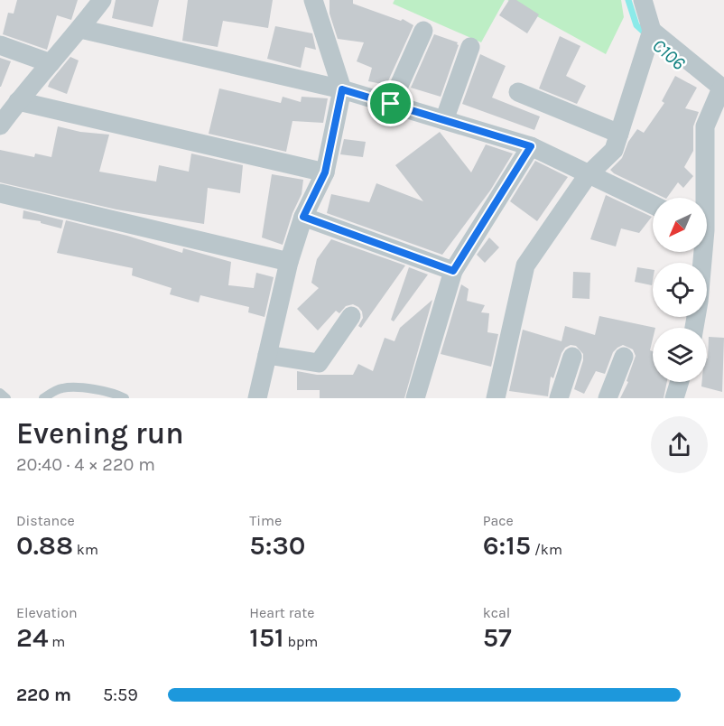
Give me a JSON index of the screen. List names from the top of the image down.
{
  "water": ["C106"],
  "north": "bottom left",
  "page": {
    "heading": ["Evening run", "20:40 · 4 × 220 m"],
    "stats": [
      ["Distance", "0.88 km"],
      ["Time", "5:30"],
      ["Pace", "6:15 /km"],
      ["Elevation", "24 m"],
      ["Heart rate", "151 bpm"],
      ["kcal", "57"]
    ],
    "list": [
      {
        "name": "220 m",
        "note": "5:59"
      }
    ]
  }
}
